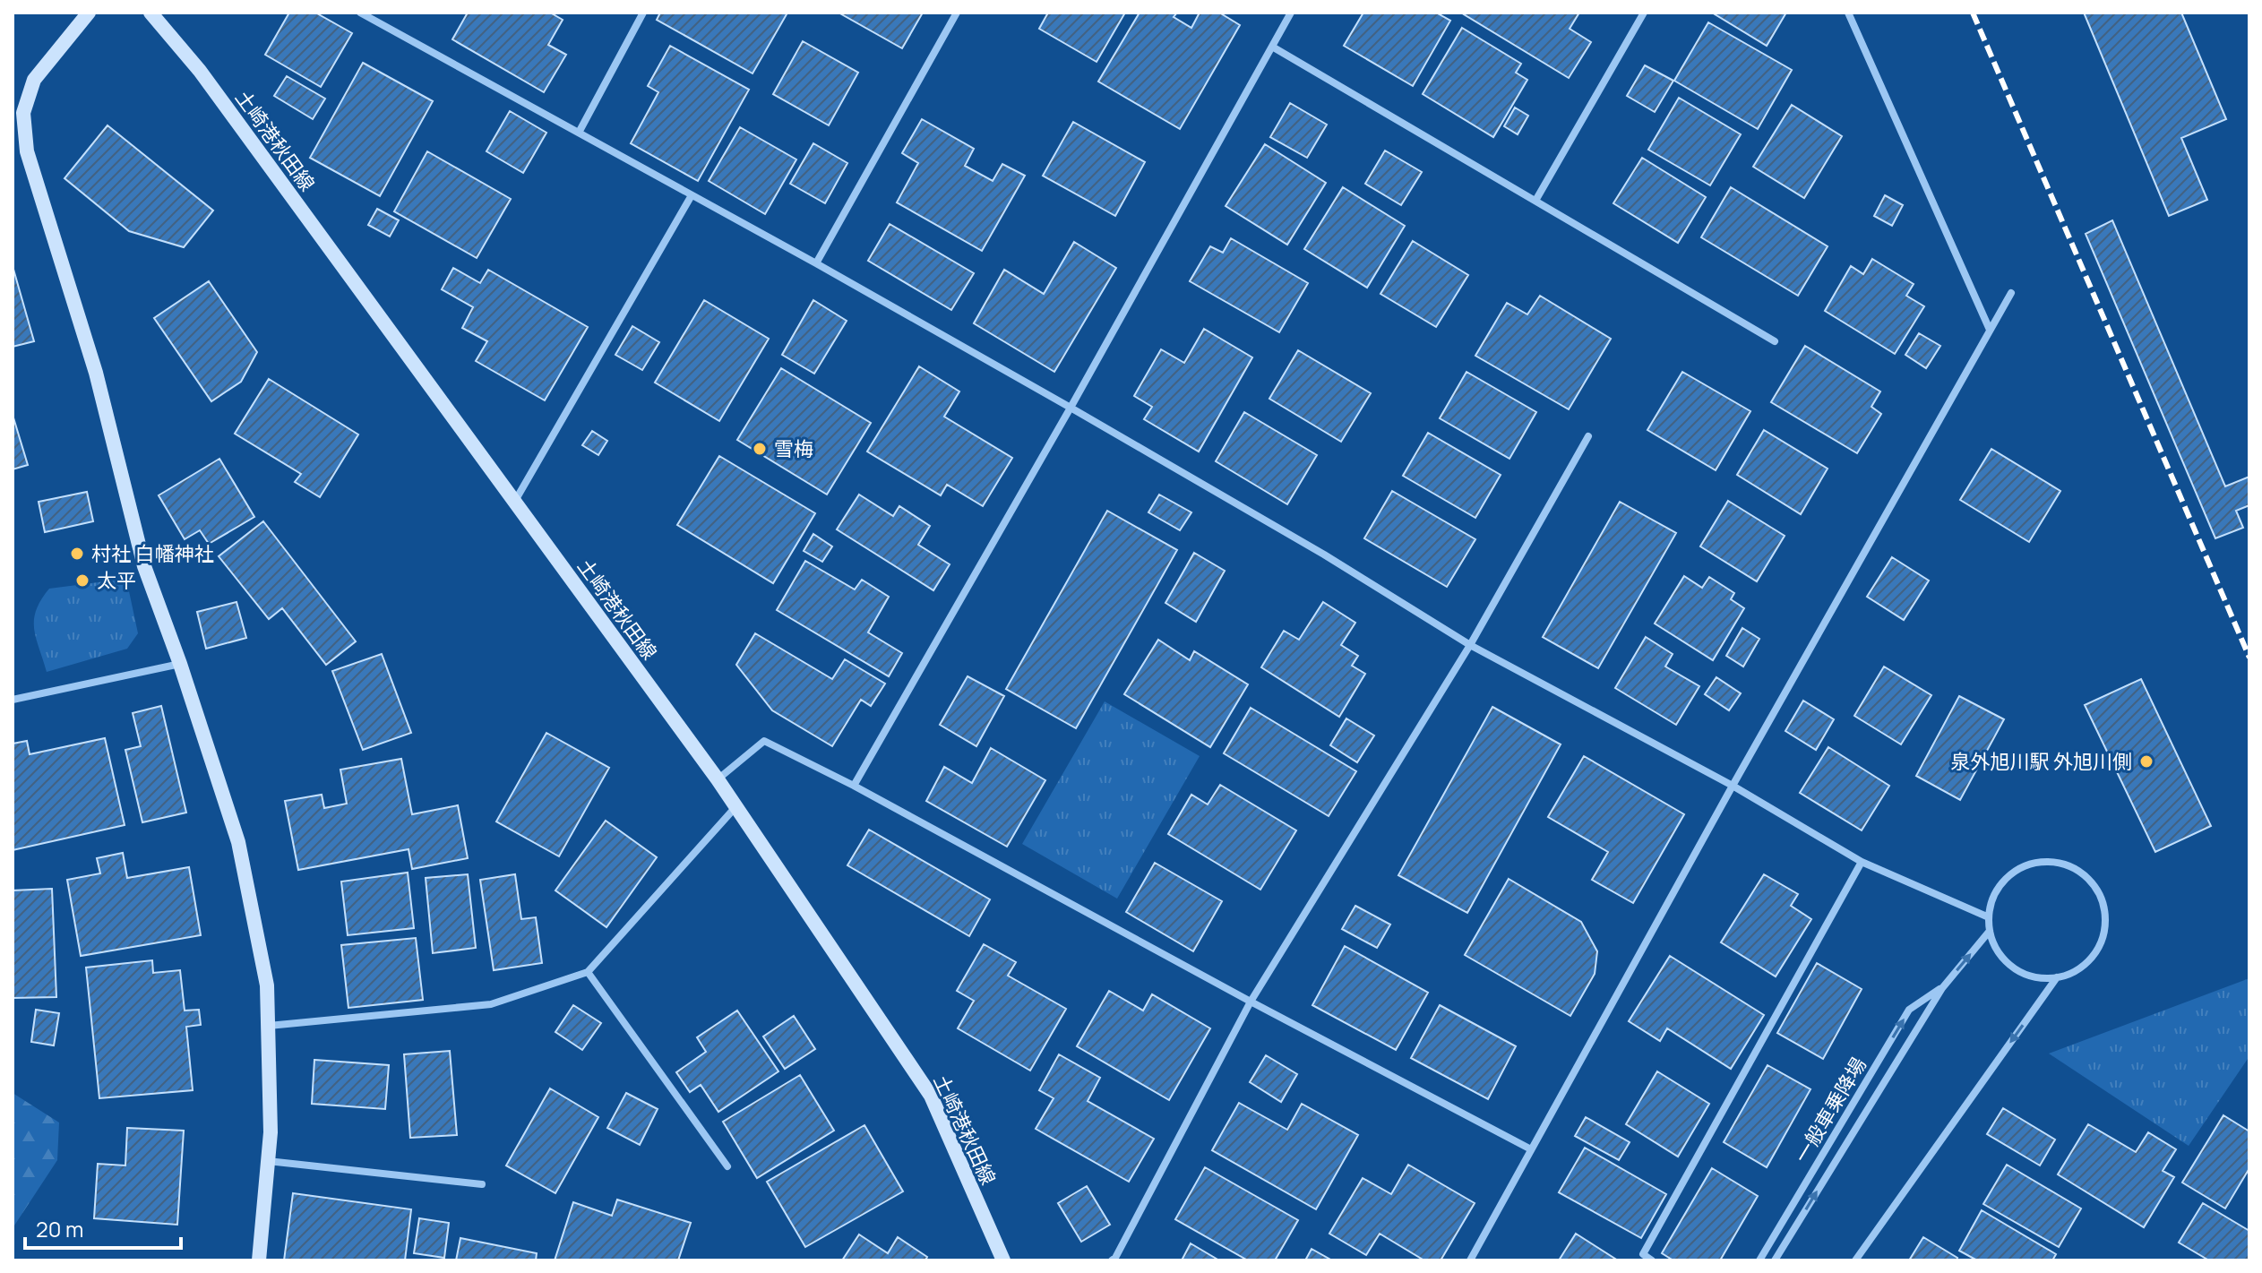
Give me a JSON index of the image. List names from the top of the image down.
{
  "streets": {
    "main road": ["土崎港秋田線"],
    "street": ["一般車乗降場"]
  },
  "places": [
    "雪梅",
    "村社 白幡神社",
    "太平",
    "泉外旭川駅 外旭川側"
  ],
  "scale_bar": "20 m"
}
